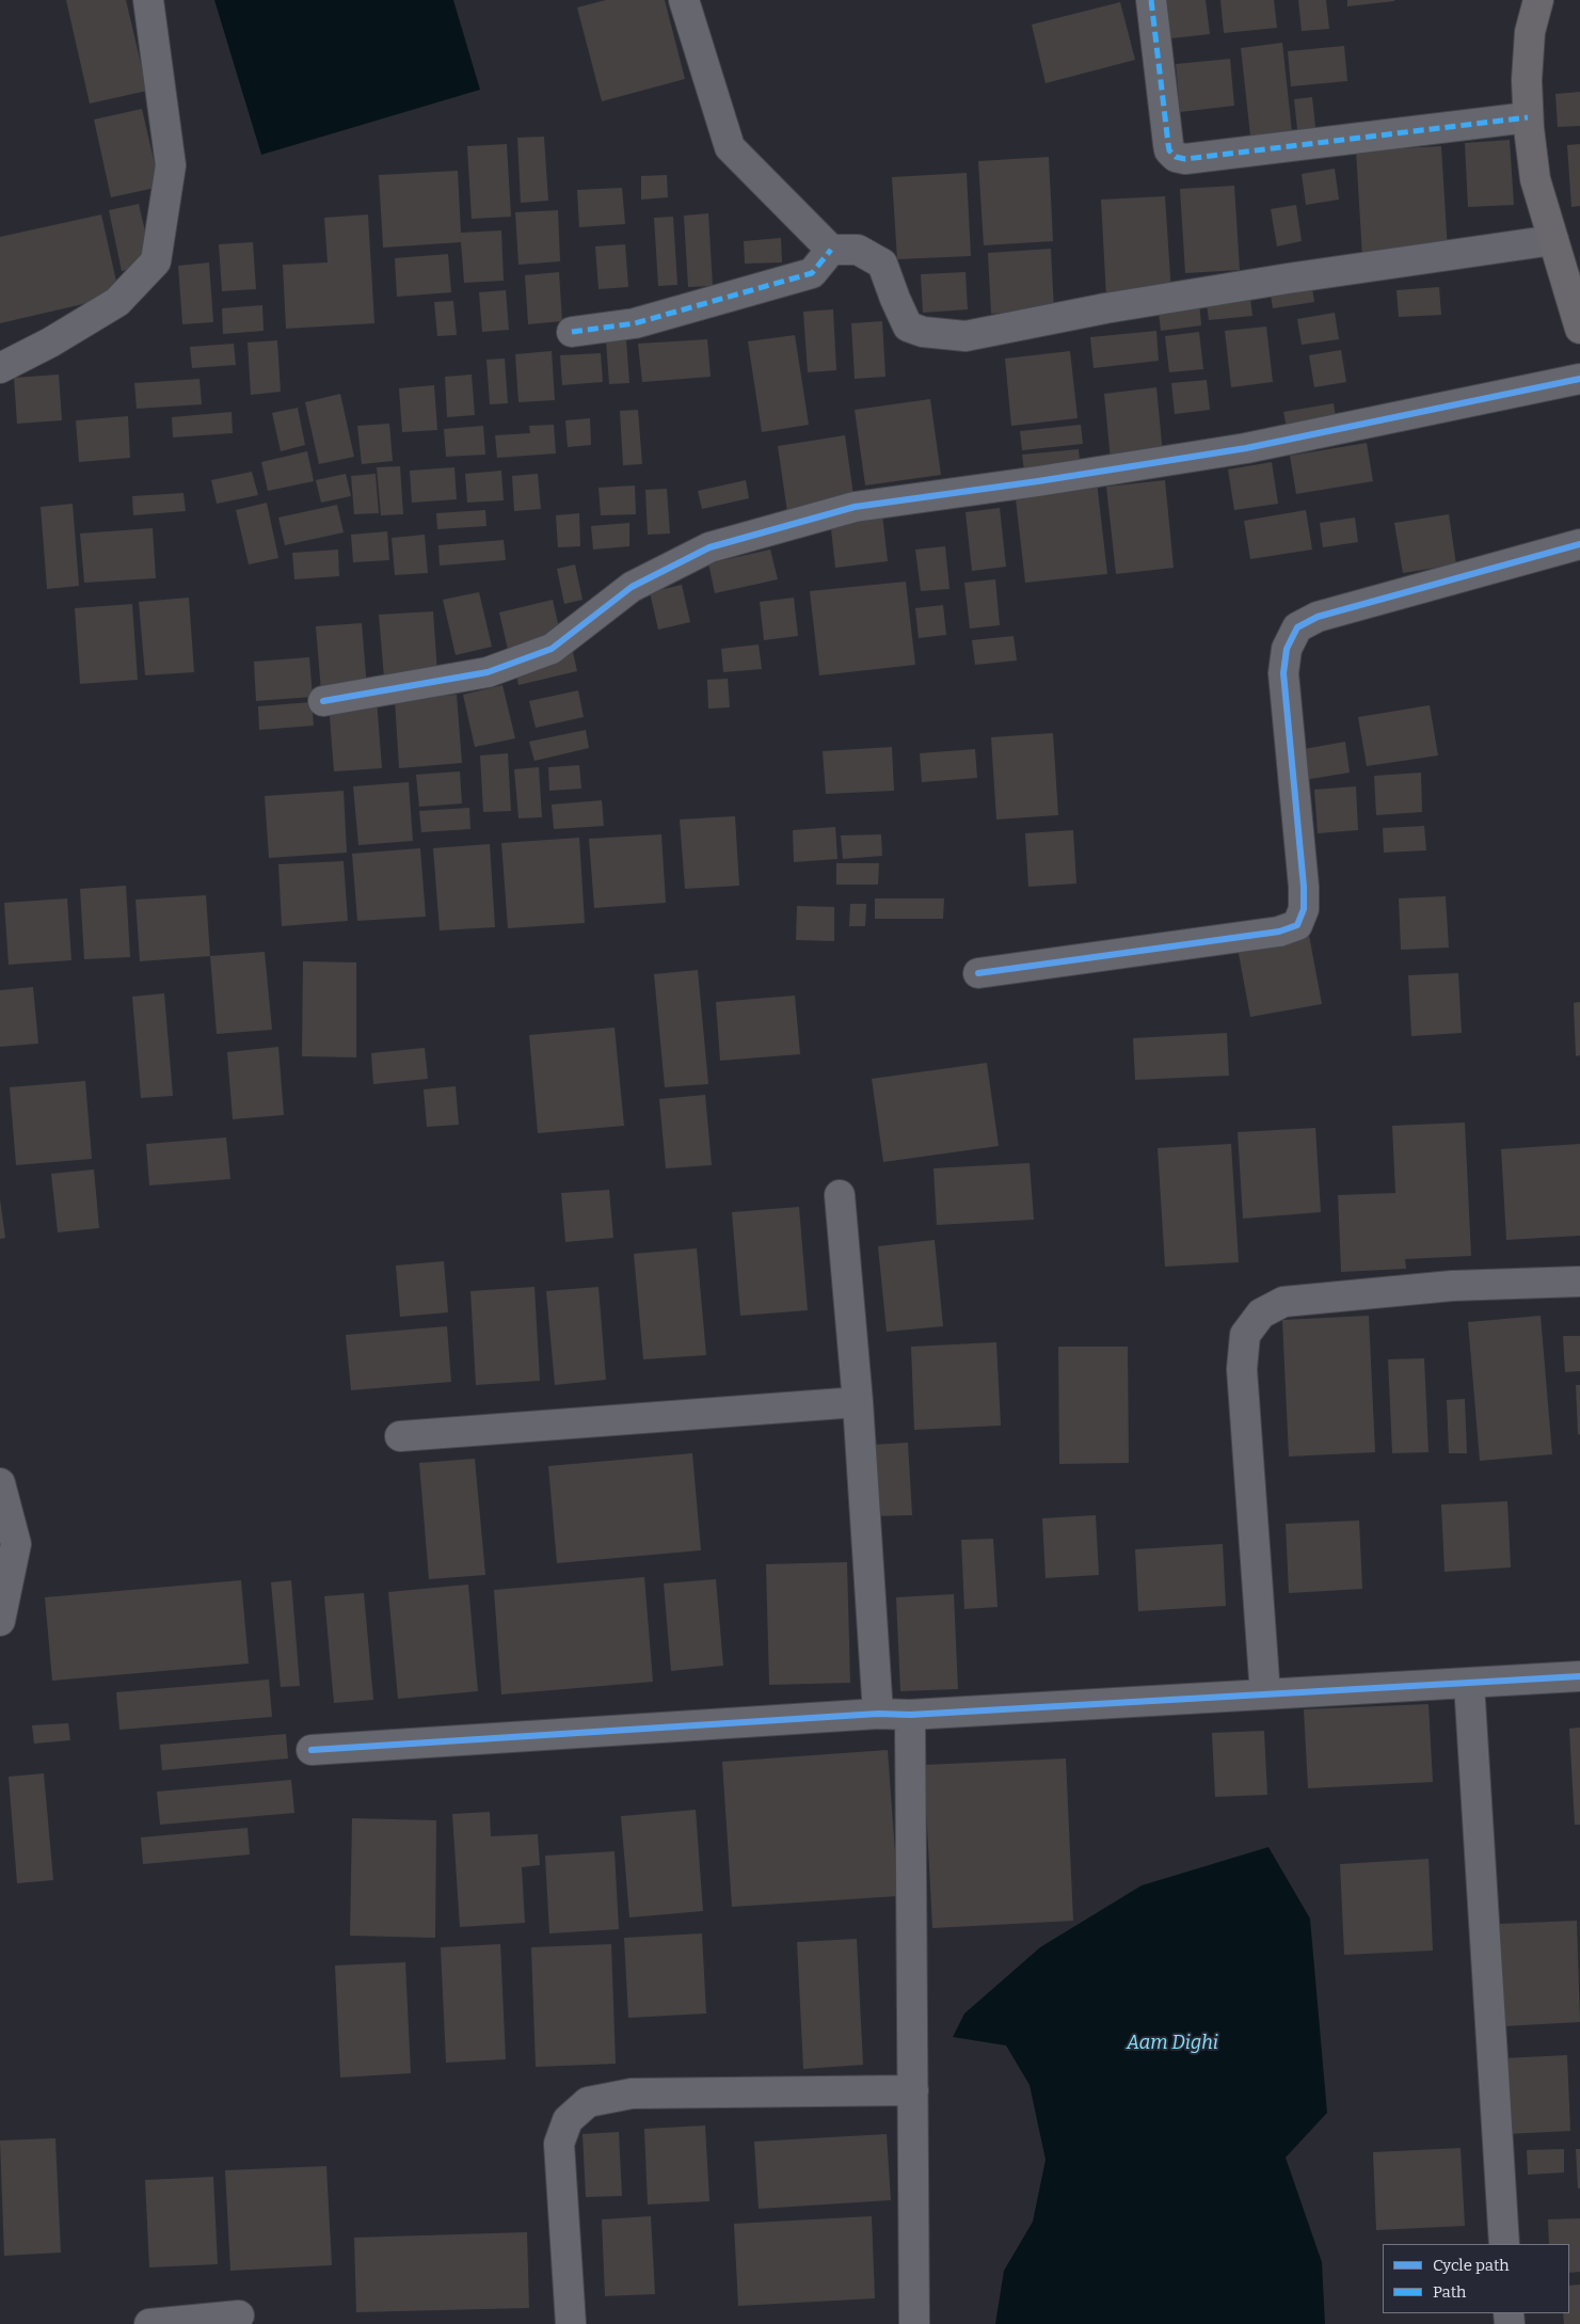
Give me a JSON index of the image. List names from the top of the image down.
{
  "water": ["Aam Dighi"],
  "legend": ["Cycle path", "Path"]
}
